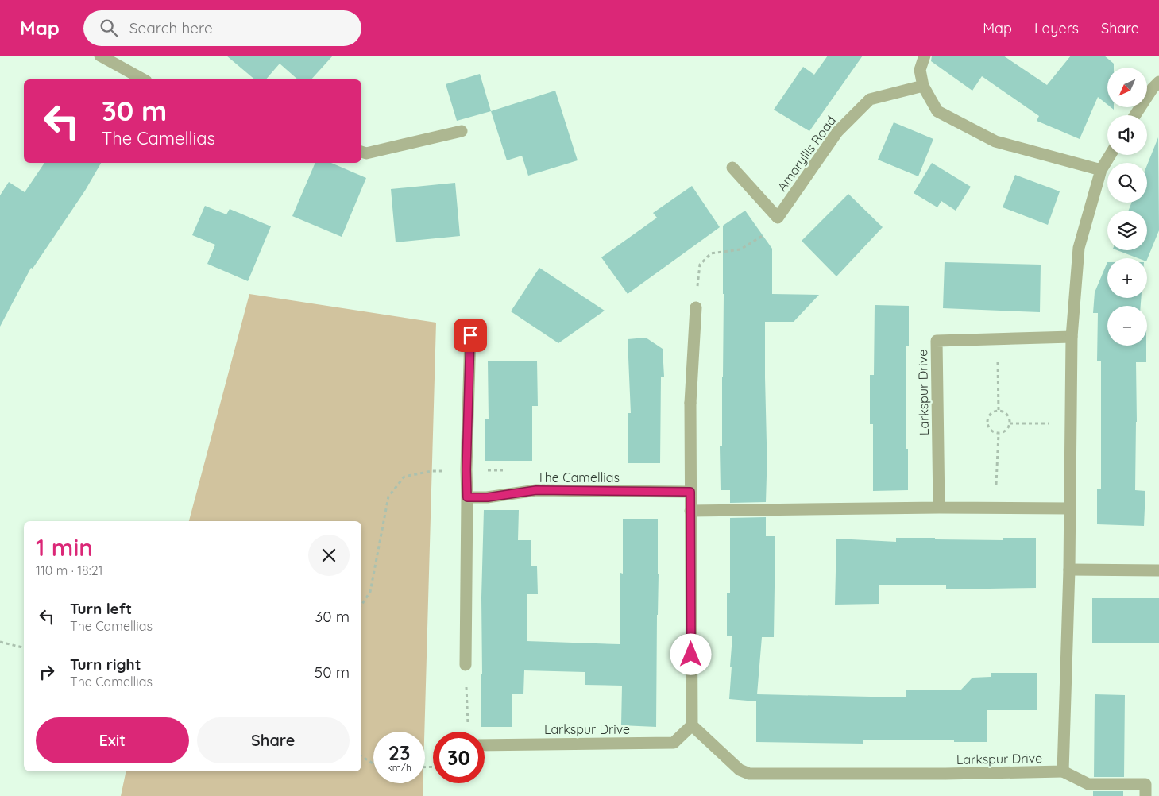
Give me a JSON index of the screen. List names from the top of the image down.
{
  "streets": {
    "street": ["Amaryllis Road", "Larkspur Drive", "The Camellias"]
  },
  "north": "bottom left",
  "page": {
    "header": "Map",
    "search": "Search here",
    "nav": ["Map", "Layers", "Share"],
    "map_buttons": ["+", "−"],
    "turn": ["30 m", "The Camellias"],
    "heading": ["1 min", "110 m · 18:21"],
    "list": [
      {
        "name": "Turn left",
        "note": "The Camellias",
        "value": "30 m"
      },
      {
        "name": "Turn right",
        "note": "The Camellias",
        "value": "50 m"
      }
    ],
    "buttons": ["Exit", "Share"],
    "speed": "23 km/h",
    "limit": "30"
  }
}
